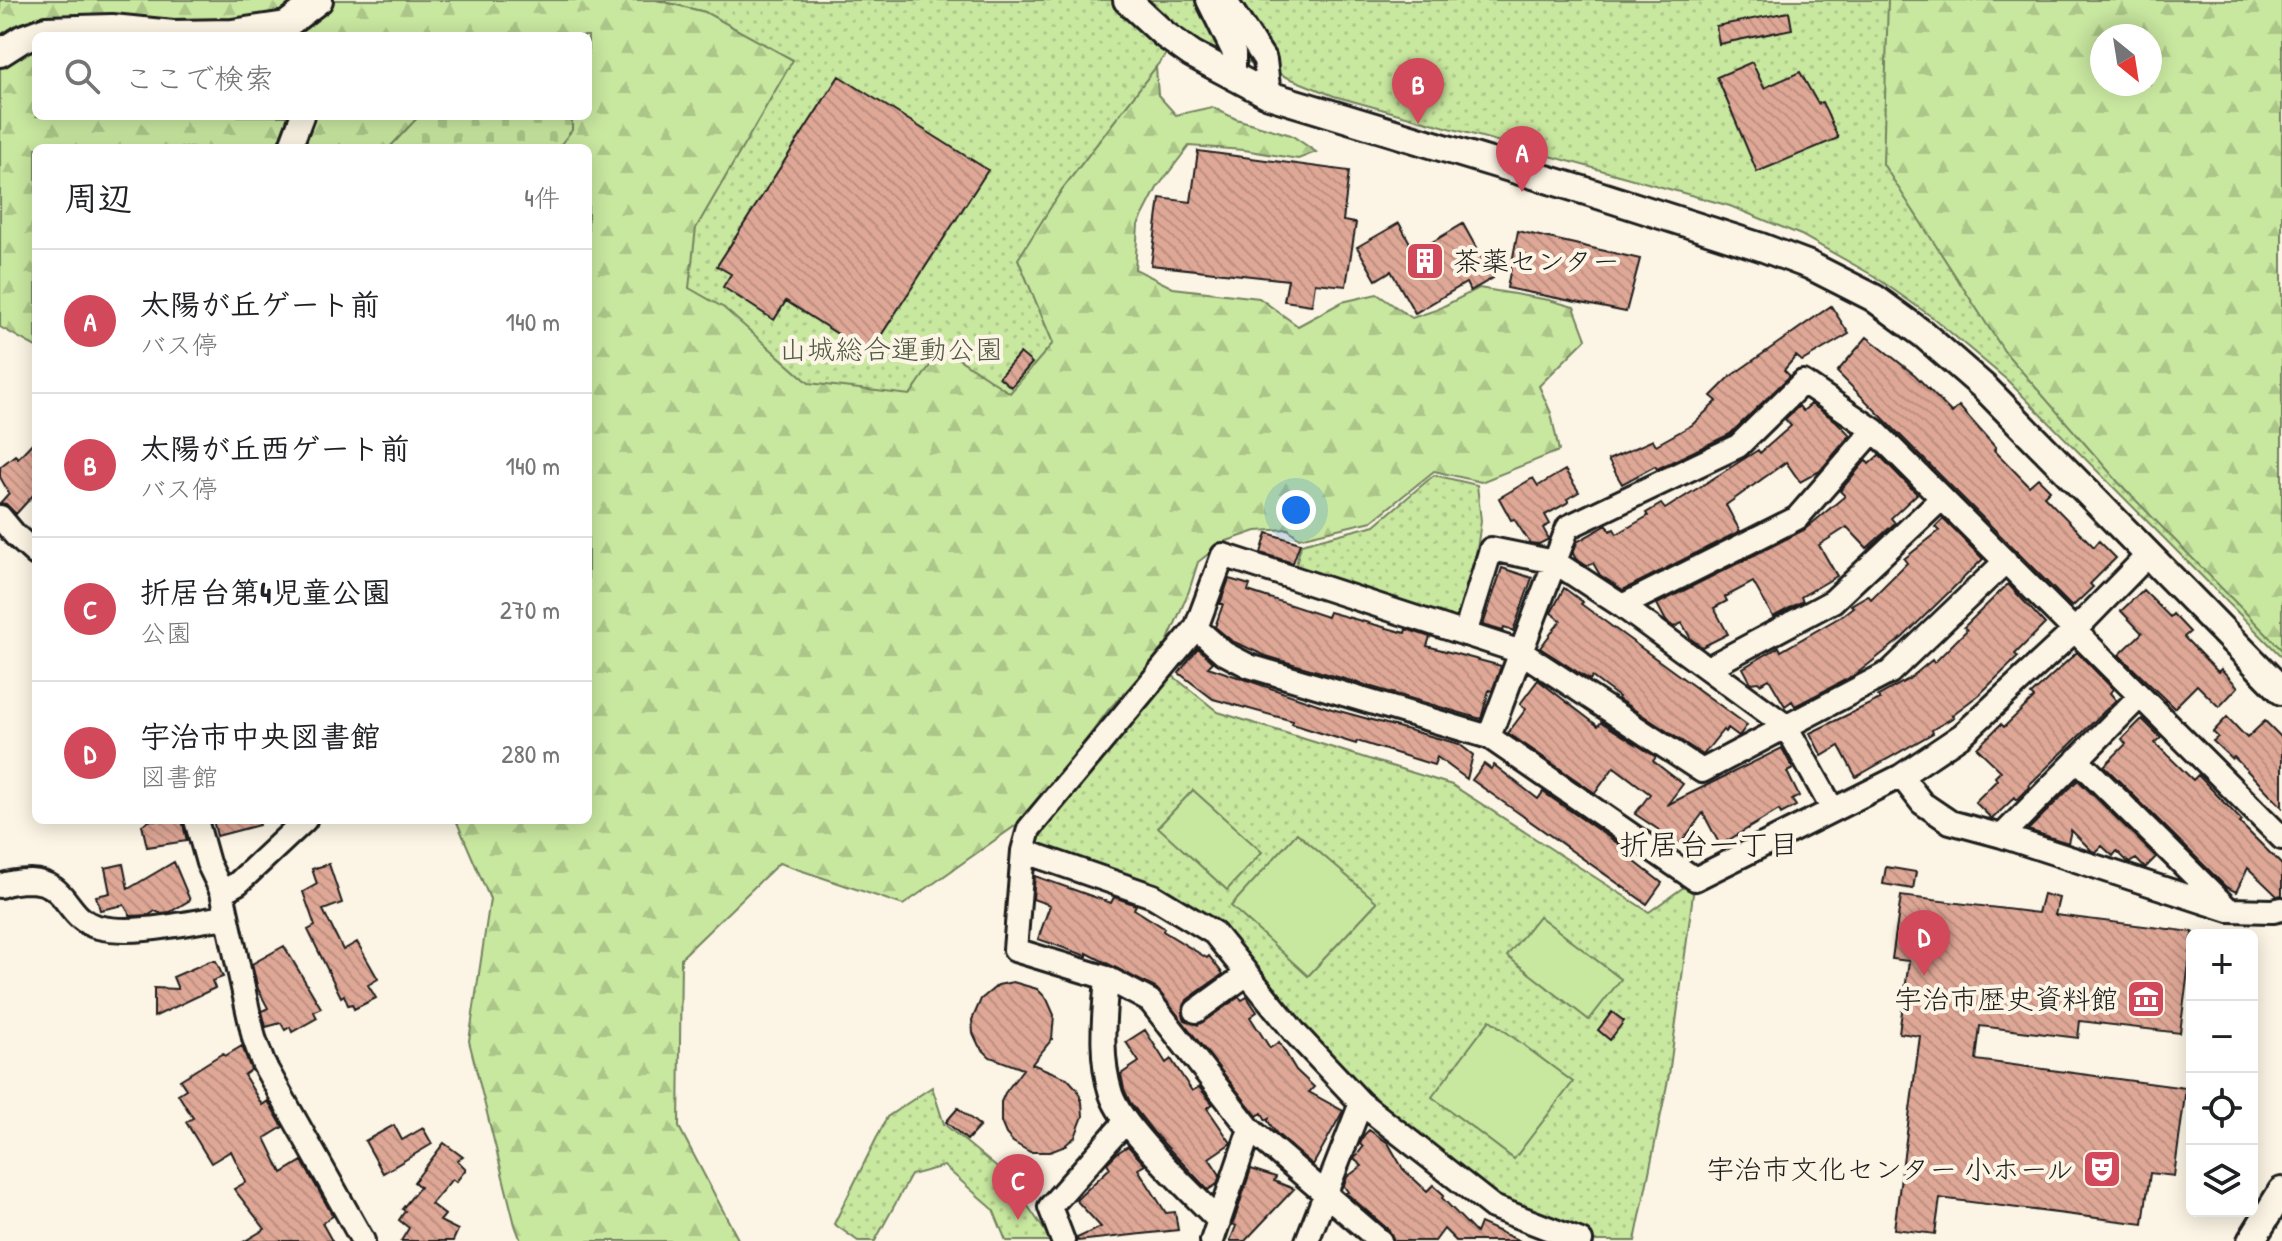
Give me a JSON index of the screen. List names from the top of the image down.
{
  "districts": ["折居台一丁目"],
  "parks": ["山城総合運動公園"],
  "places": {
    "building": ["茶薬センター"],
    "museum": ["宇治市歴史資料館"],
    "theatre": ["宇治市文化センター 小ホール"]
  },
  "north": "bottom right",
  "page": {
    "search": "ここで検索",
    "pins": [
      "B",
      "A",
      "D",
      "C"
    ],
    "heading": ["周辺", "4件"],
    "list": [
      {
        "mark": "A",
        "name": "太陽が丘ゲート前",
        "note": "バス停",
        "value": "140 m"
      },
      {
        "mark": "B",
        "name": "太陽が丘西ゲート前",
        "note": "バス停",
        "value": "140 m"
      },
      {
        "mark": "C",
        "name": "折居台第4児童公園",
        "note": "公園",
        "value": "270 m"
      },
      {
        "mark": "D",
        "name": "宇治市中央図書館",
        "note": "図書館",
        "value": "280 m"
      }
    ],
    "map_buttons": ["+", "−"]
  }
}
